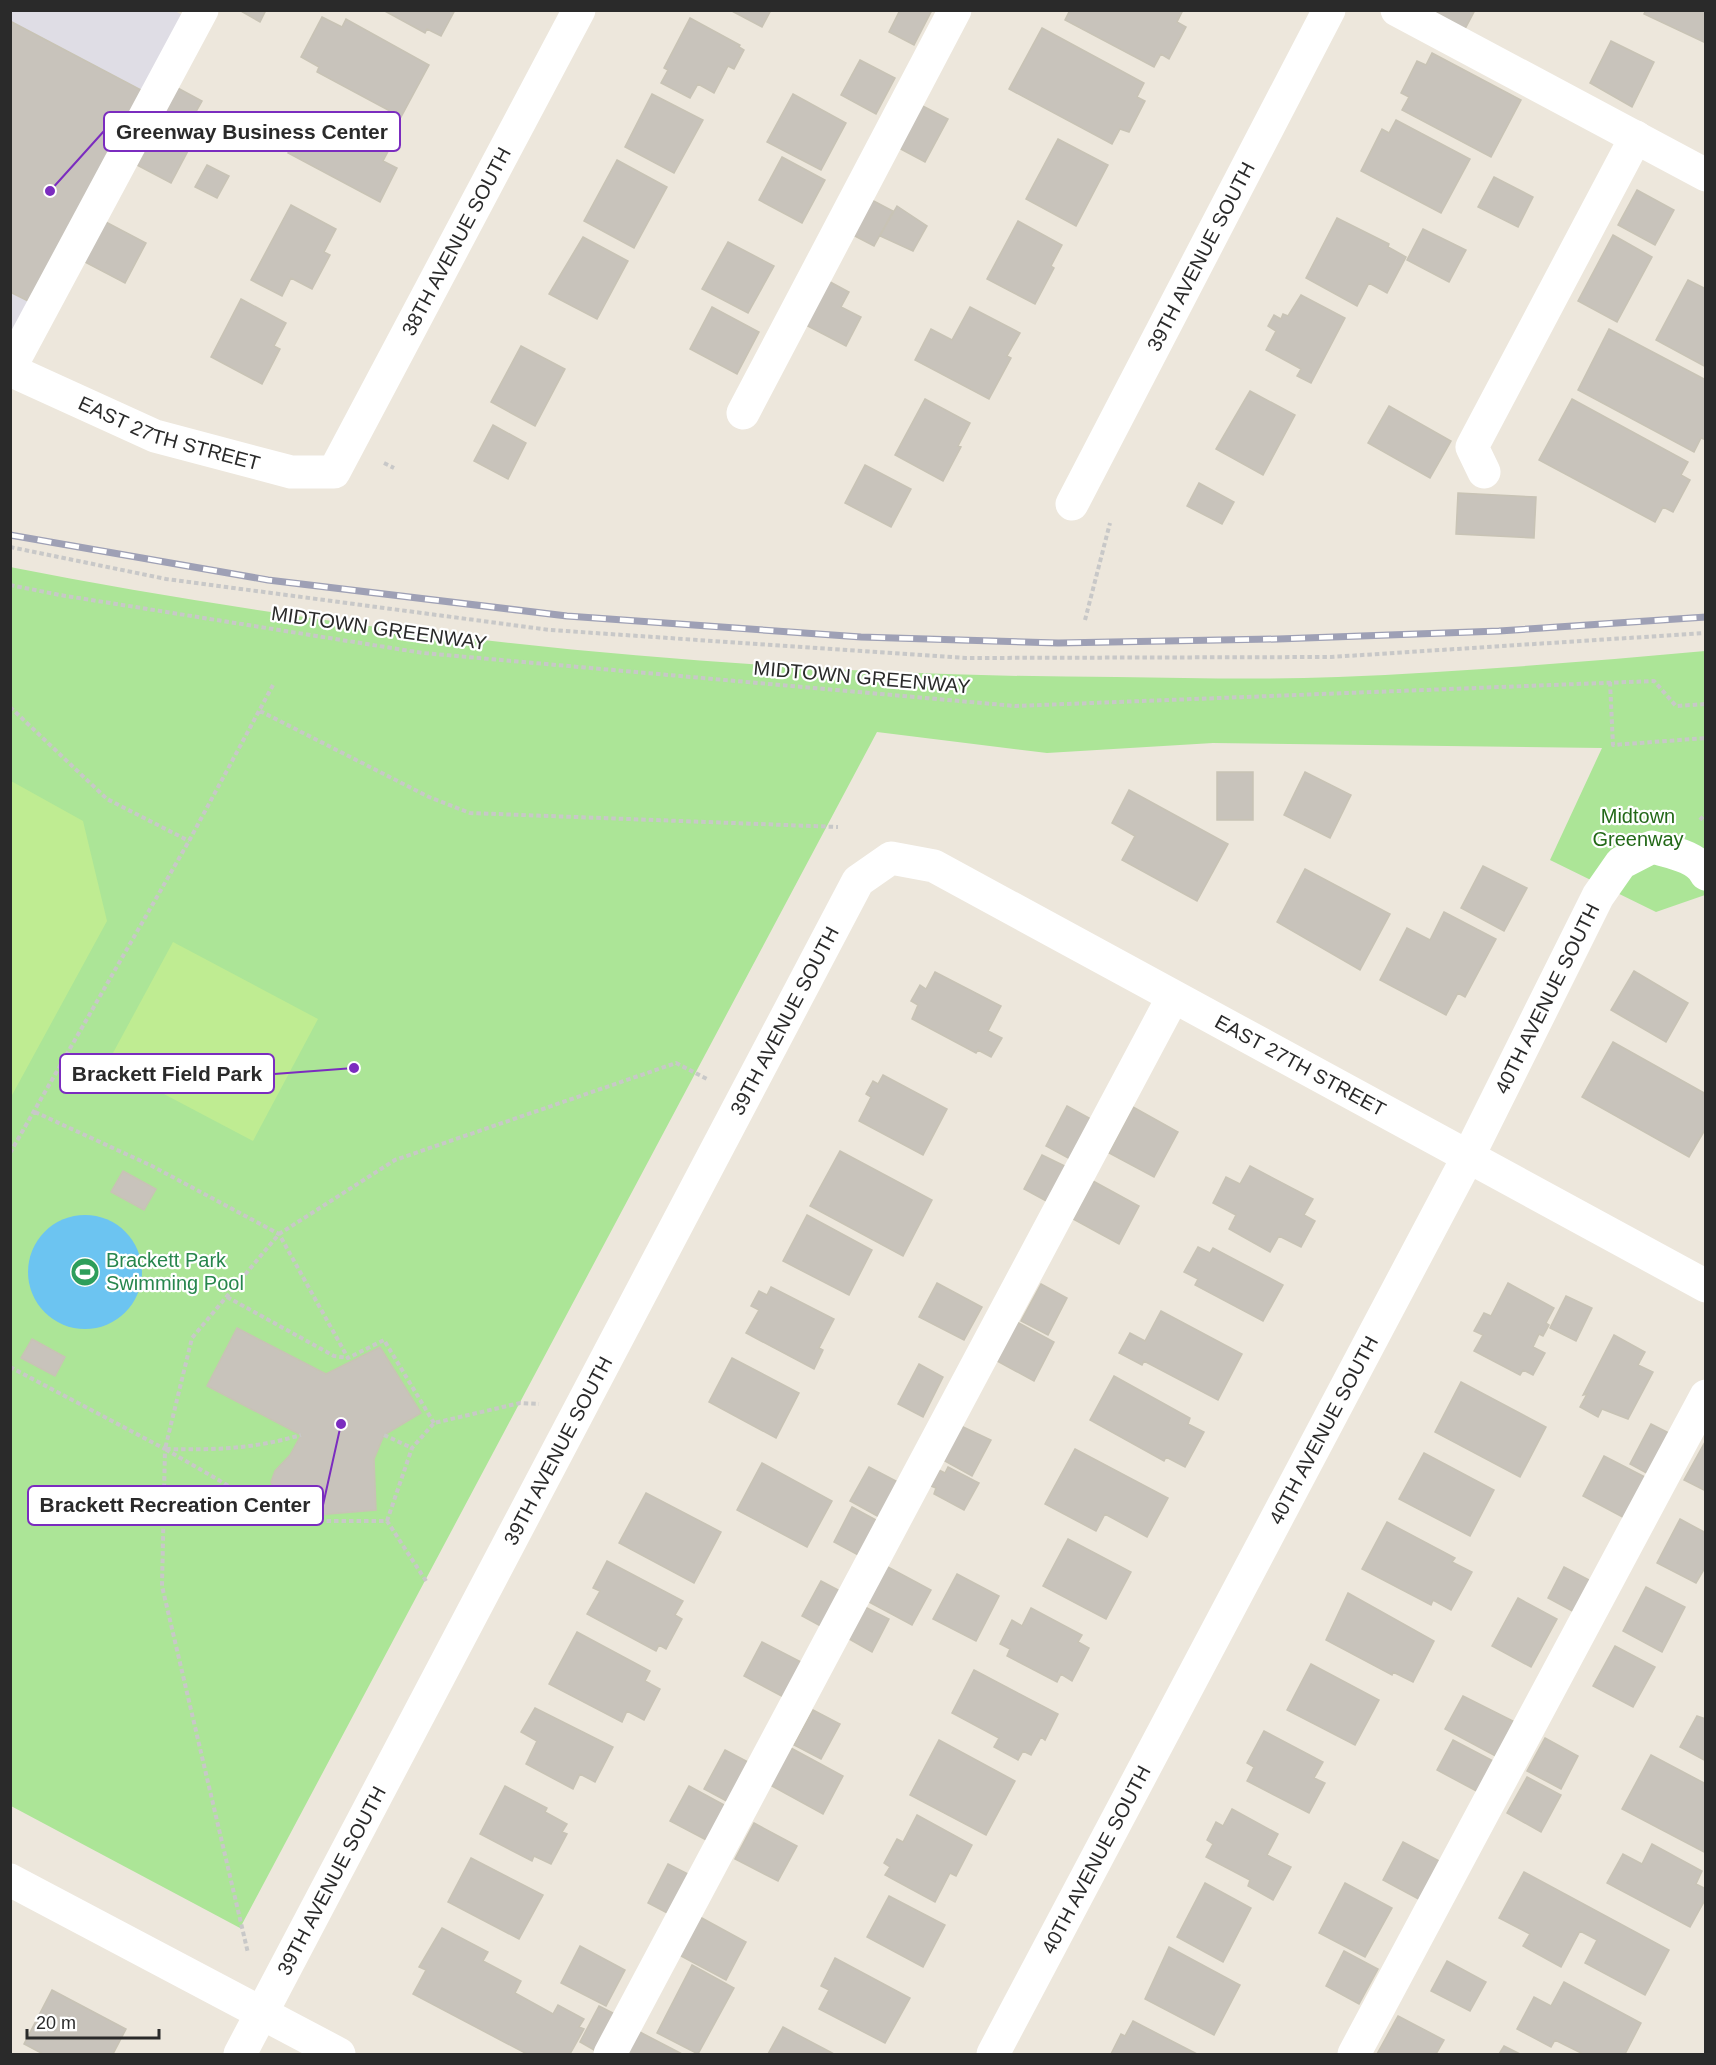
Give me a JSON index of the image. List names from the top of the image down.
{
  "streets": {
    "street": [
      "38TH AVENUE SOUTH",
      "39TH AVENUE SOUTH",
      "EAST 27TH STREET",
      "40TH AVENUE SOUTH"
    ],
    "path": ["MIDTOWN GREENWAY"]
  },
  "crossings": [
    ["38TH AVENUE SOUTH", "EAST 27TH STREET"],
    ["39TH AVENUE SOUTH", "EAST 27TH STREET"],
    ["EAST 27TH STREET", "40TH AVENUE SOUTH"]
  ],
  "parks": ["Midtown Greenway"],
  "places": {
    "other": ["Greenway Business Center", "Brackett Field Park", "Brackett Recreation Center"],
    "sports": ["Brackett Park Swimming Pool"]
  },
  "scale_bar": "20 m"
}
